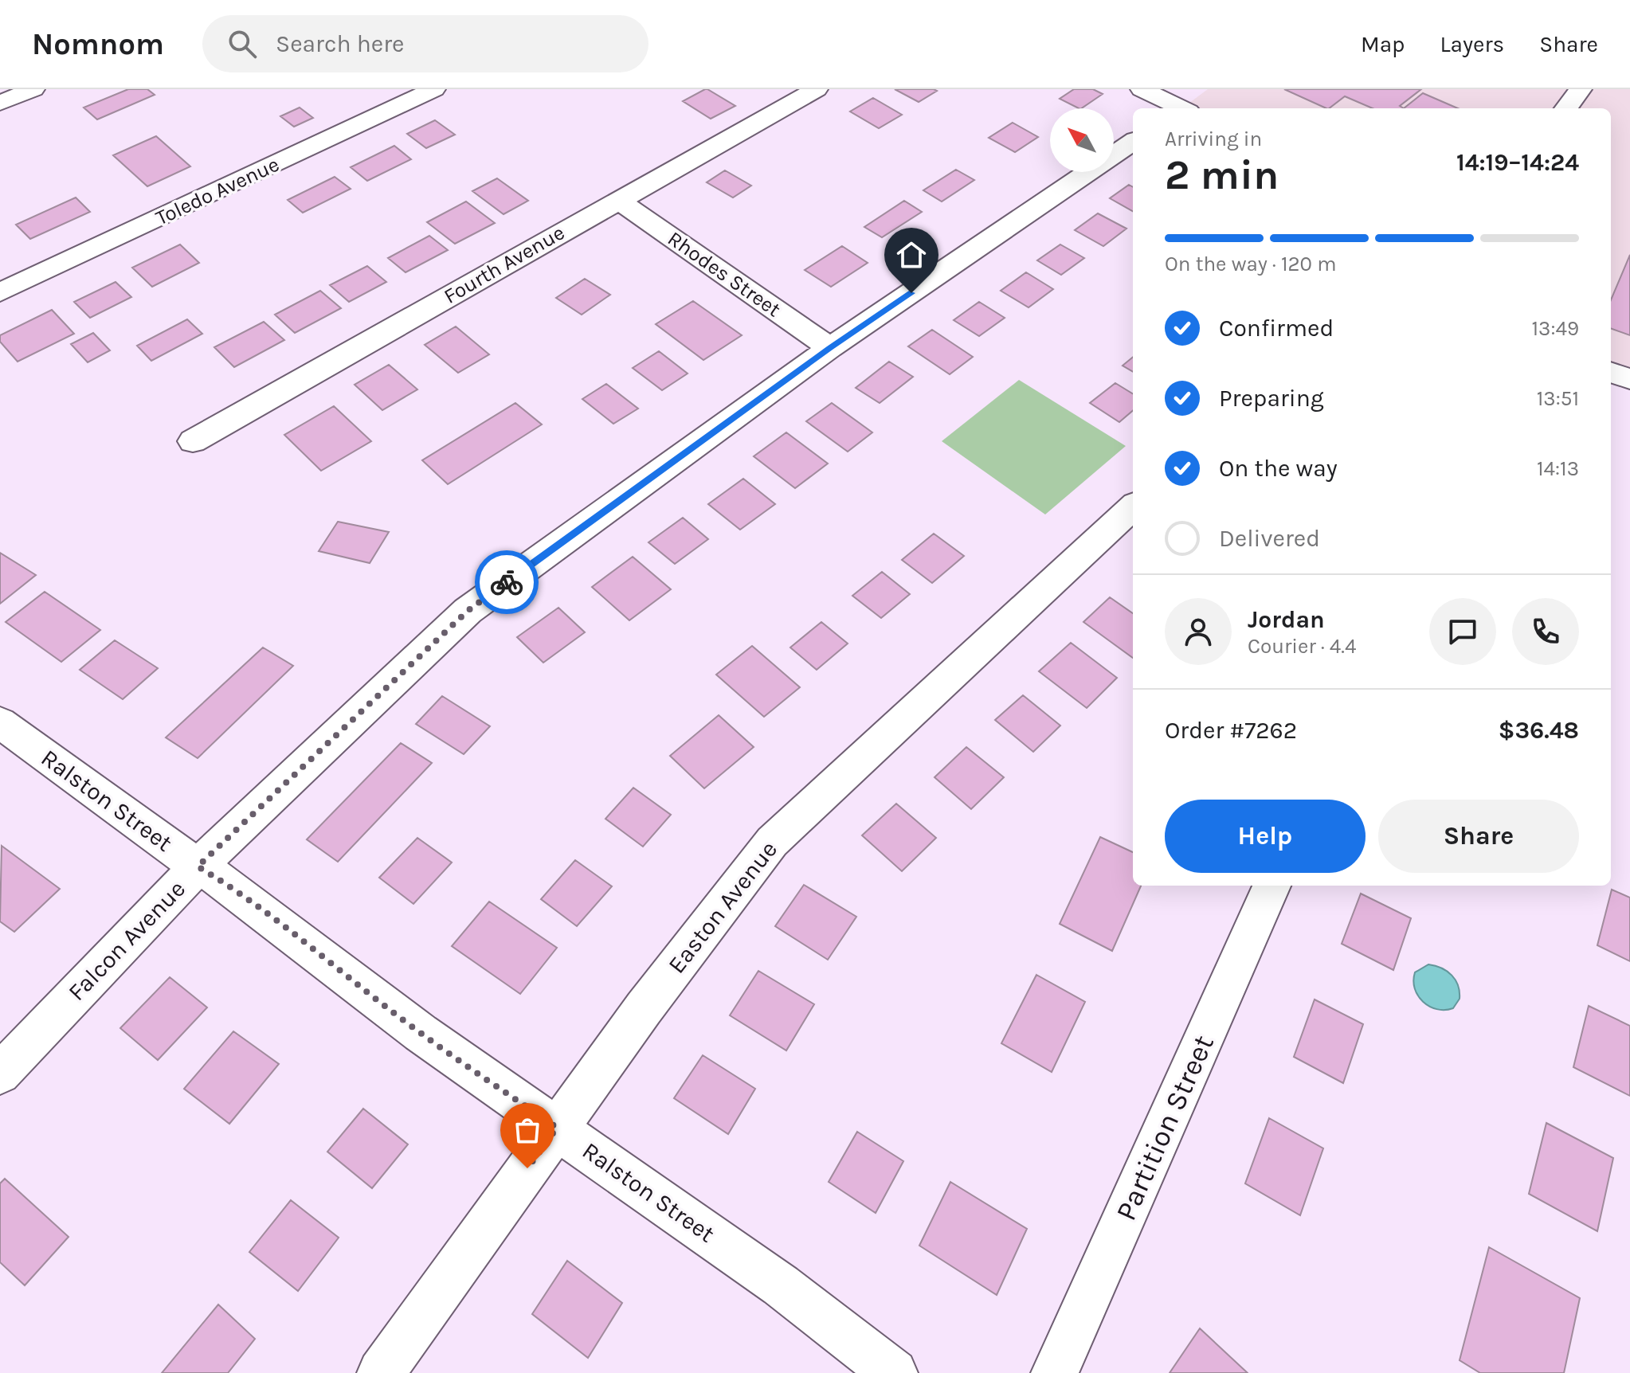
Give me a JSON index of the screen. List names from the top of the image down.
{
  "streets": {
    "street": [
      "Toledo Avenue",
      "Fourth Avenue",
      "Rhodes Street",
      "Ralston Street",
      "Easton Avenue",
      "Falcon Avenue",
      "Partition Street"
    ]
  },
  "crossings": [
    ["Fourth Avenue", "Rhodes Street"],
    ["Rhodes Street", "Falcon Avenue"],
    ["Ralston Street", "Easton Avenue"],
    ["Ralston Street", "Falcon Avenue"]
  ],
  "north": "top left",
  "page": {
    "header": "Nomnom",
    "search": "Search here",
    "nav": ["Map", "Layers", "Share"],
    "heading": ["2 min", "Arriving in", "14:19–14:24"],
    "panel": [
      "Jordan",
      "Courier · 4.4",
      "Order #7262",
      "$36.48"
    ],
    "bar": "On the way · 120 m",
    "list": [
      ["Confirmed", "13:49"],
      ["Preparing", "13:51"],
      ["On the way", "14:13"],
      "Delivered"
    ],
    "buttons": ["Help", "Share"]
  }
}
